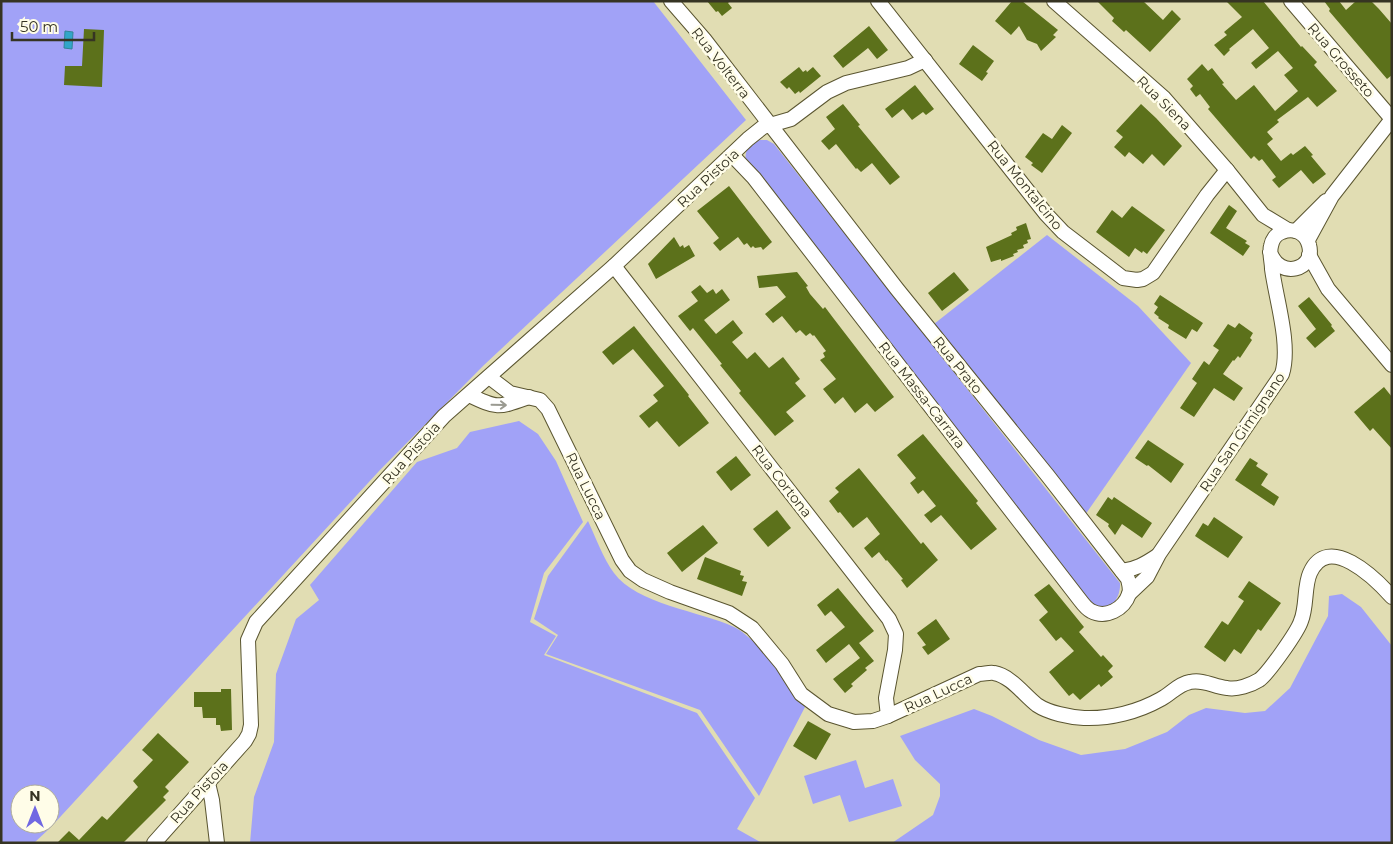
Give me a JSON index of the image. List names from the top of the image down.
{
  "streets": {
    "street": [
      "Rua Grosseto",
      "Rua Volterra",
      "Rua Siena",
      "Rua Pistoia",
      "Rua Montalcino",
      "Rua Prato",
      "Rua Massa-Carrara",
      "Rua San Gimignano",
      "Rua Cortona",
      "Rua Lucca"
    ]
  },
  "crossings": [
    ["Rua Volterra", "Rua Pistoia"],
    ["Rua Volterra", "Rua Prato"],
    ["Rua Siena", "Rua Montalcino"],
    ["Rua Siena", "Rua San Gimignano"],
    ["Rua Pistoia", "Rua Montalcino"],
    ["Rua Pistoia", "Rua Prato"],
    ["Rua Pistoia", "Rua Massa-Carrara"],
    ["Rua Pistoia", "Rua Cortona"],
    ["Rua Pistoia", "Rua Lucca"],
    ["Rua Prato", "Rua Massa-Carrara"],
    ["Rua Prato", "Rua San Gimignano"],
    ["Rua Massa-Carrara", "Rua San Gimignano"],
    ["Rua Cortona", "Rua Lucca"]
  ],
  "scale_bar": "50 m",
  "north": "top"
}
